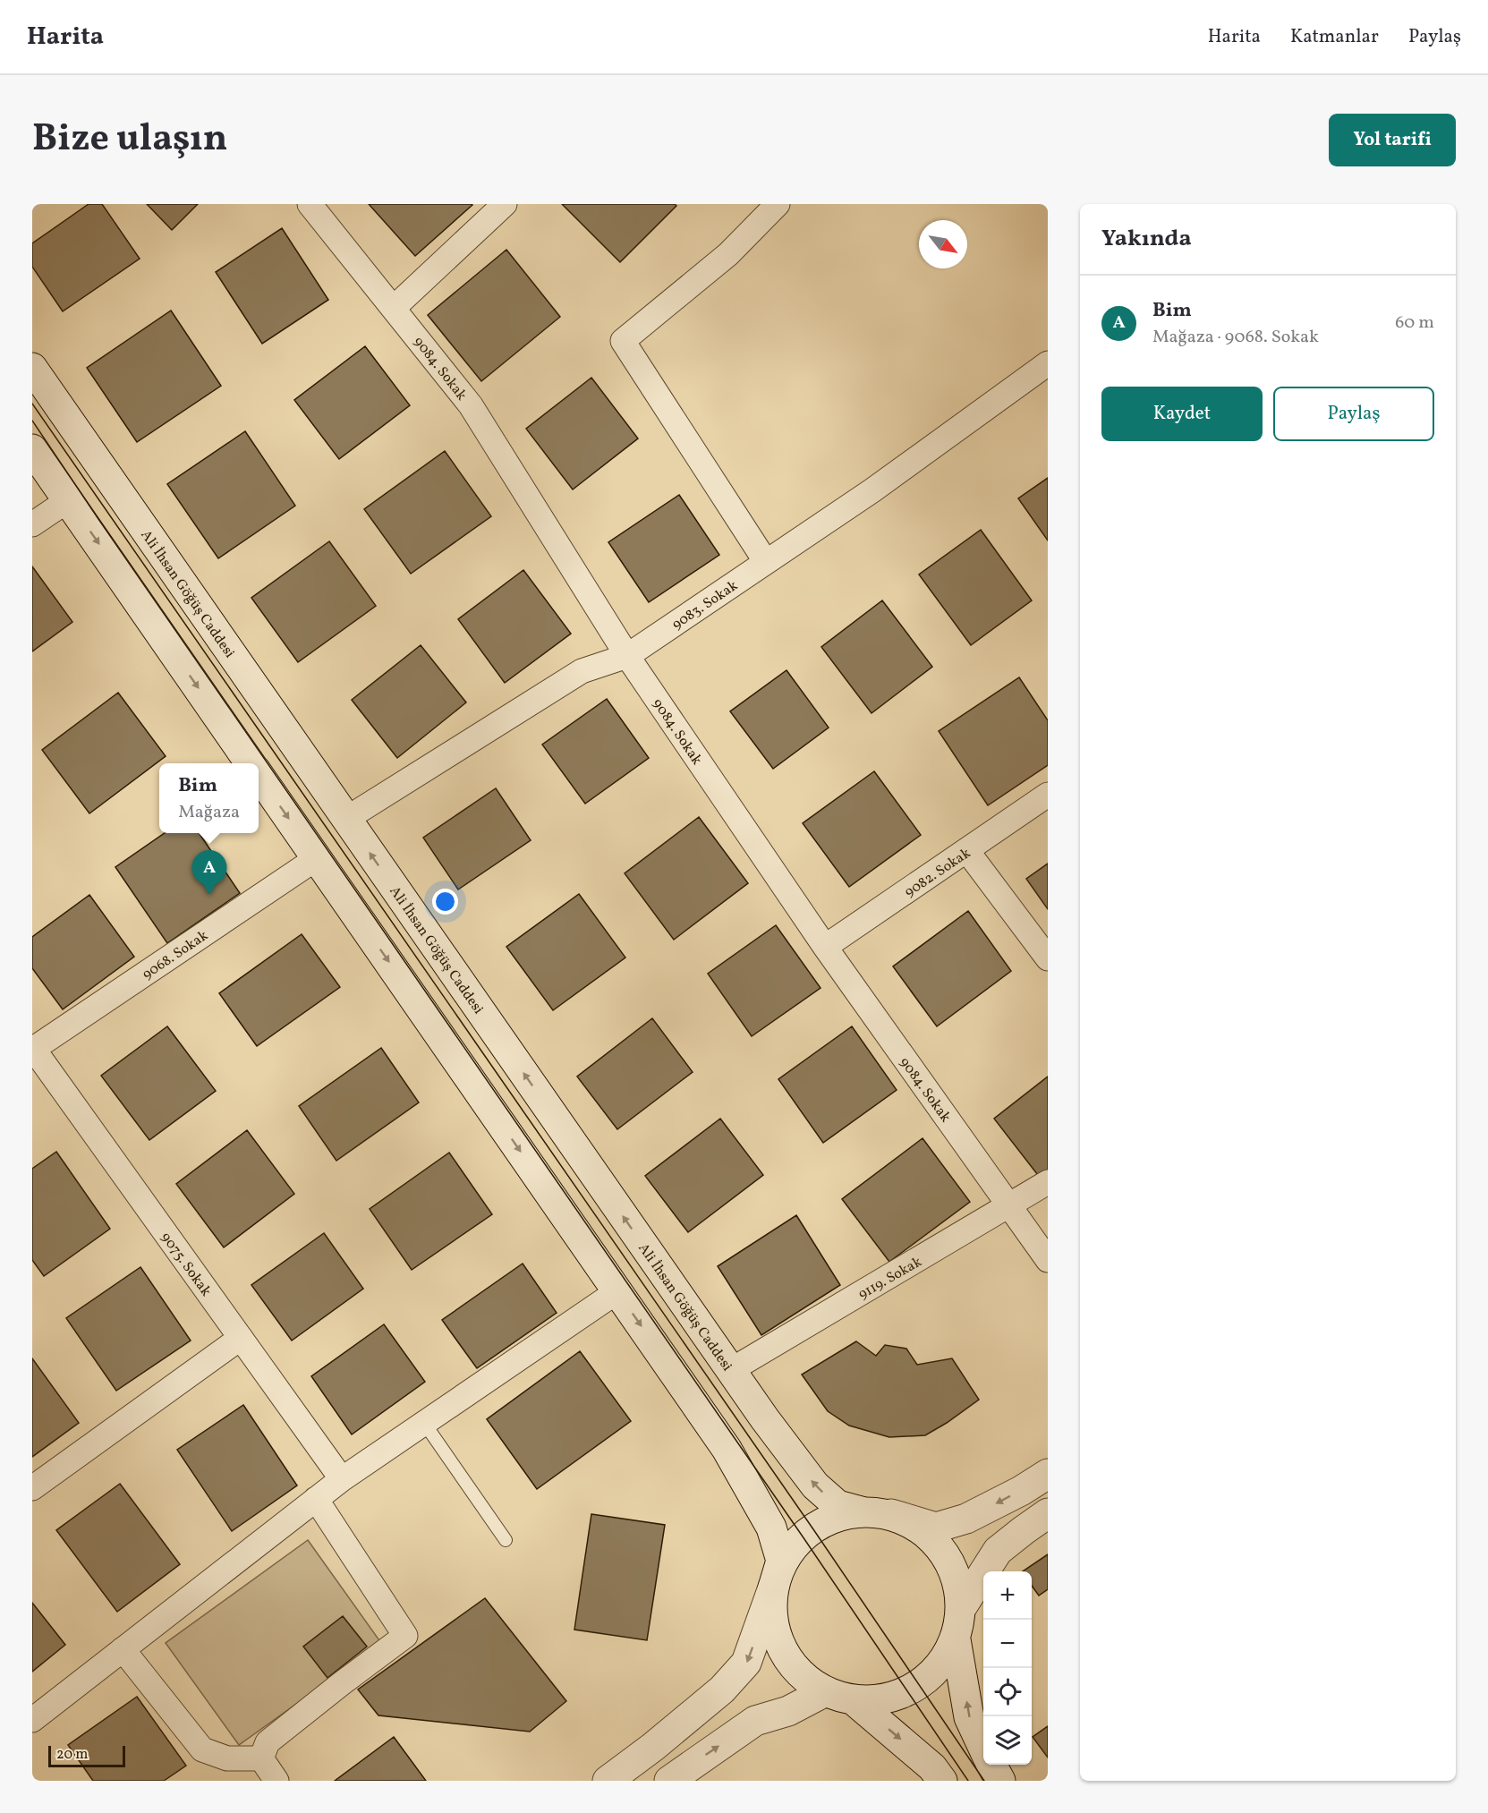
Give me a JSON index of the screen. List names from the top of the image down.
{
  "streets": {
    "main road": ["Ali İhsan Göğüş Caddesi"],
    "street": [
      "9084. Sokak",
      "9083. Sokak",
      "9082. Sokak",
      "9068. Sokak",
      "9075. Sokak",
      "9119. Sokak"
    ]
  },
  "crossings": [
    ["9084. Sokak", "9083. Sokak"],
    ["9084. Sokak", "9082. Sokak"],
    ["9084. Sokak", "9119. Sokak"],
    ["Ali İhsan Göğüş Caddesi", "9083. Sokak"],
    ["Ali İhsan Göğüş Caddesi", "9119. Sokak"],
    ["9068. Sokak", "9075. Sokak"]
  ],
  "scale_bar": "20 m",
  "north": "bottom right",
  "page": {
    "header": "Harita",
    "nav": ["Harita", "Katmanlar", "Paylaş"],
    "title": "Bize ulaşın",
    "buttons": [
      "Yol tarifi",
      ["Kaydet", "Paylaş"]
    ],
    "heading": "Yakında",
    "list": [
      {
        "mark": "A",
        "name": "Bim",
        "note": "Mağaza · 9068. Sokak",
        "value": "60 m"
      }
    ],
    "popup": ["Bim", "Mağaza"],
    "pins": "A",
    "map_buttons": ["+", "−"],
    "scale": "20 m"
  }
}
